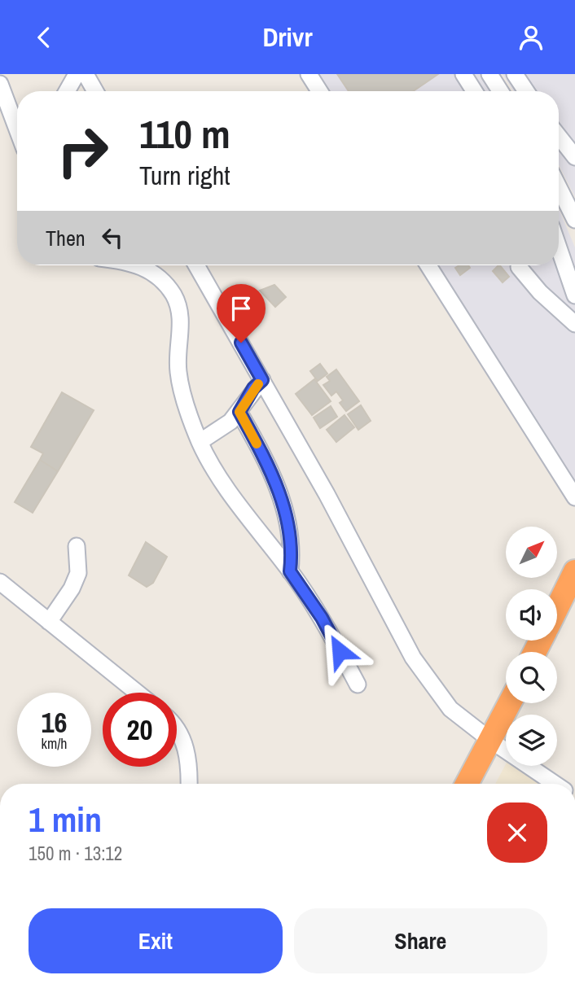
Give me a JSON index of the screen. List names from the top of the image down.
{
  "north": "top right",
  "page": {
    "header": "Drivr",
    "turn": ["110 m", "Turn right"],
    "then": "Then",
    "speed": "16 km/h",
    "limit": "20",
    "heading": ["1 min", "150 m · 13:12"],
    "buttons": ["Exit", "Share"]
  }
}
